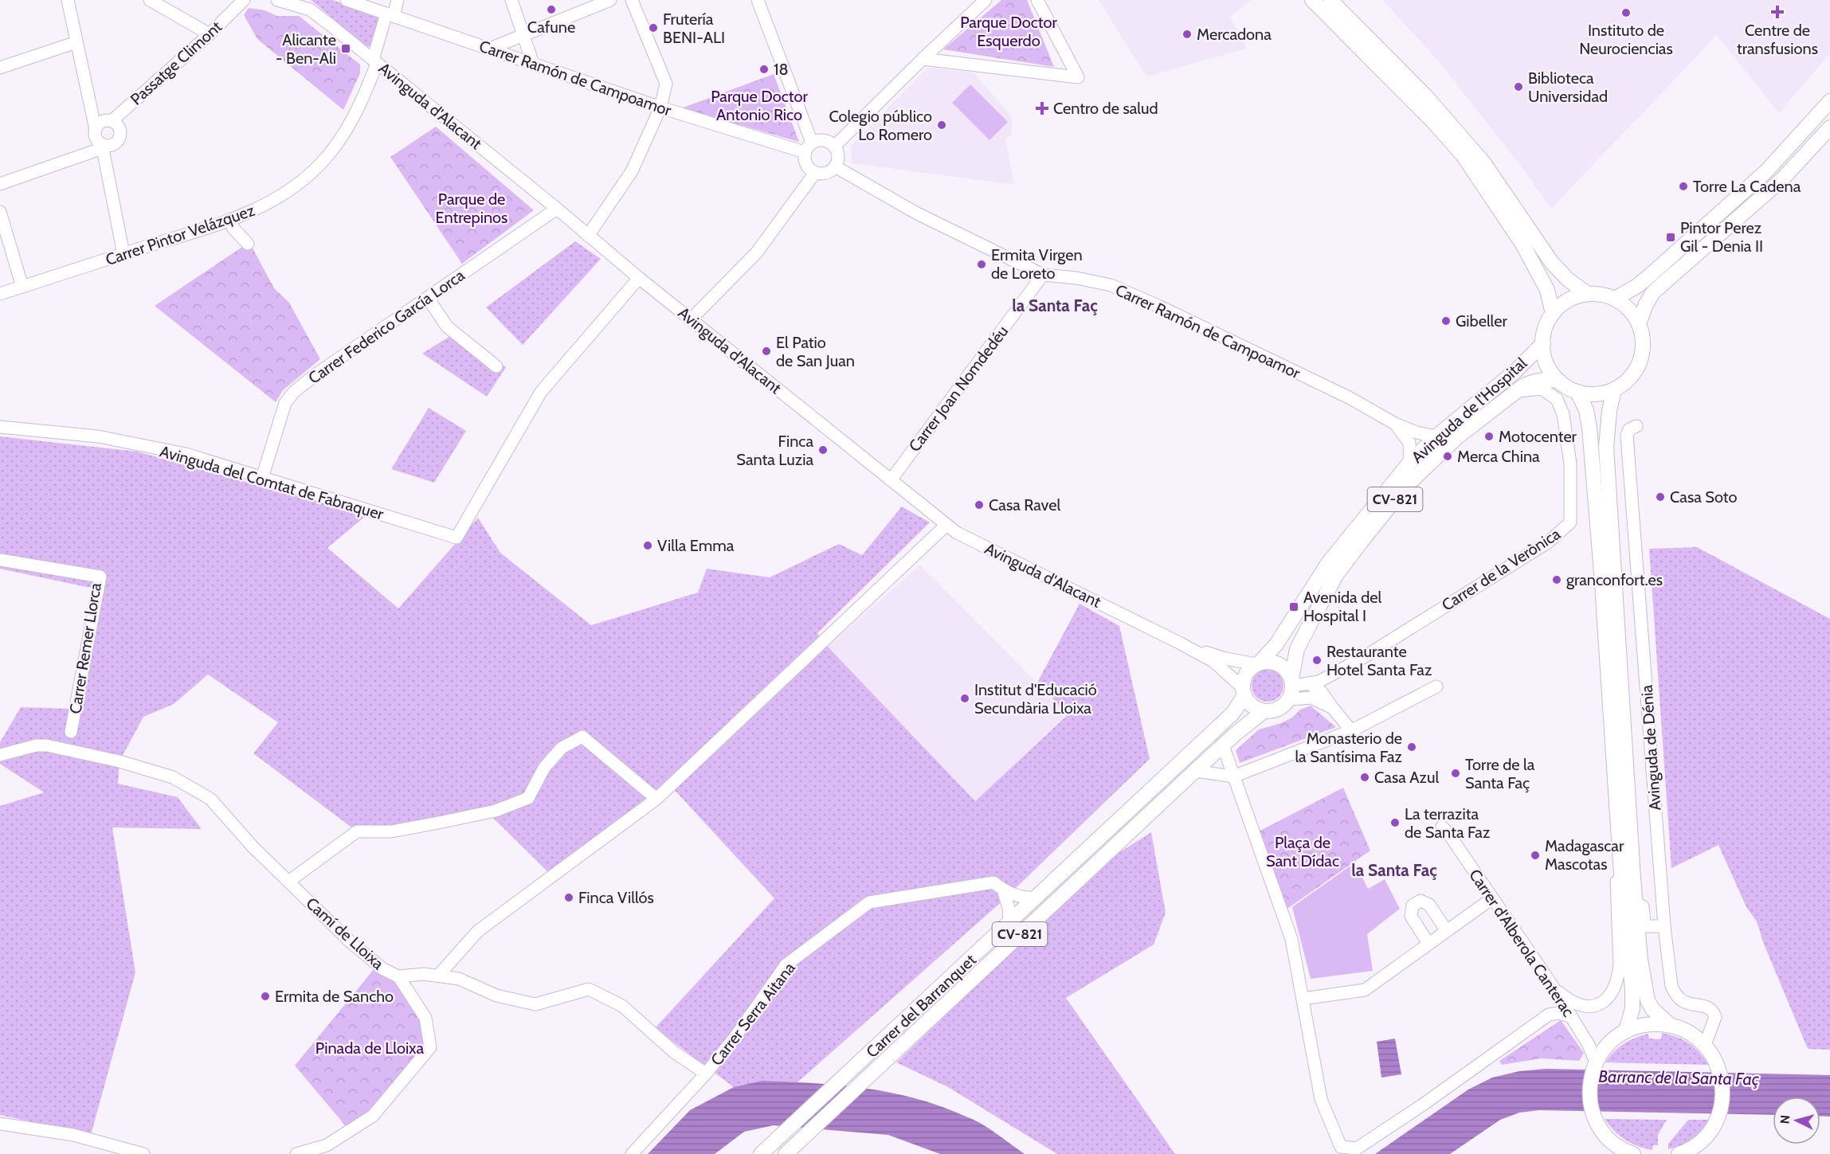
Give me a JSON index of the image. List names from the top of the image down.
{
  "streets": {
    "main road": [
      "Avinguda de l'Hospital",
      "CV-821",
      "Avinguda de Dénia",
      "Carrer del Barranquet"
    ],
    "street": [
      "Passatge Climont",
      "Carrer Ramón de Campoamor",
      "Avinguda d'Alacant",
      "Carrer Pintor Velázquez",
      "Carrer Federico García Lorca",
      "Carrer Joan Nomdedéu",
      "Avinguda del Comtat de Fabraquer",
      "Carrer de la Verònica",
      "Carrer Remer Llorca",
      "Camí de Lloixa",
      "Carrer d'Alberola Canterac",
      "Carrer Serra Aitana"
    ]
  },
  "crossings": [
    ["Carrer Ramón de Campoamor", "Carrer Pintor Velázquez"],
    ["Carrer Ramón de Campoamor", "Carrer Joan Nomdedéu"],
    ["Carrer Ramón de Campoamor", "Avinguda de l'Hospital"],
    ["Avinguda d'Alacant", "Carrer Pintor Velázquez"],
    ["Avinguda d'Alacant", "Carrer Federico García Lorca"],
    ["Avinguda d'Alacant", "Carrer Joan Nomdedéu"],
    ["Avinguda d'Alacant", "Avinguda de l'Hospital"],
    ["Avinguda d'Alacant", "Avinguda del Comtat de Fabraquer"],
    ["Avinguda d'Alacant", "CV-821"],
    ["Avinguda d'Alacant", "Carrer de la Verònica"],
    ["Avinguda d'Alacant", "Carrer del Barranquet"],
    ["Carrer Federico García Lorca", "Avinguda del Comtat de Fabraquer"],
    ["Avinguda de l'Hospital", "CV-821"],
    ["Avinguda de l'Hospital", "Carrer de la Verònica"],
    ["Avinguda de l'Hospital", "Avinguda de Dénia"],
    ["Avinguda de l'Hospital", "Carrer del Barranquet"],
    ["CV-821", "Carrer de la Verònica"],
    ["CV-821", "Avinguda de Dénia"],
    ["CV-821", "Carrer del Barranquet"],
    ["Carrer de la Verònica", "Carrer del Barranquet"],
    ["Camí de Lloixa", "Carrer Serra Aitana"],
    ["Carrer del Barranquet", "Carrer Serra Aitana"]
  ],
  "districts": ["la Santa Faç", "la Santa Faç"],
  "water": ["Barranc de la Santa Faç"],
  "parks": [
    "Parque Doctor Esquerdo",
    "Parque Doctor Antonio Rico",
    "Parque de Entrepinos",
    "Plaça de Sant Dídac",
    "Pinada de Lloixa"
  ],
  "places": {
    "other": [
      "Cafune",
      "Instituto de Neurociencias",
      "Frutería BENI-ALI",
      "Mercadona",
      "18",
      "Biblioteca Universidad",
      "Colegio público Lo Romero",
      "Torre La Cadena",
      "Ermita Virgen de Loreto",
      "Gibeller",
      "El Patio de San Juan",
      "Motocenter",
      "Finca Santa Luzia",
      "Merca China",
      "Casa Soto",
      "Casa Ravel",
      "Villa Emma",
      "granconfort.es",
      "Restaurante Hotel Santa Faz",
      "Institut d'Educació Secundària Lloixa",
      "Monasterio de la Santísima Faz",
      "Torre de la Santa Faç",
      "Casa Azul",
      "La terrazita de Santa Faz",
      "Madagascar Mascotas",
      "Finca Villós",
      "Ermita de Sancho"
    ],
    "health": ["Centre de transfusions", "Centro de salud"],
    "transit": ["Alicante - Ben-Ali", "Pintor Perez Gil - Denia II", "Avenida del Hospital I"]
  },
  "north": "left"
}
